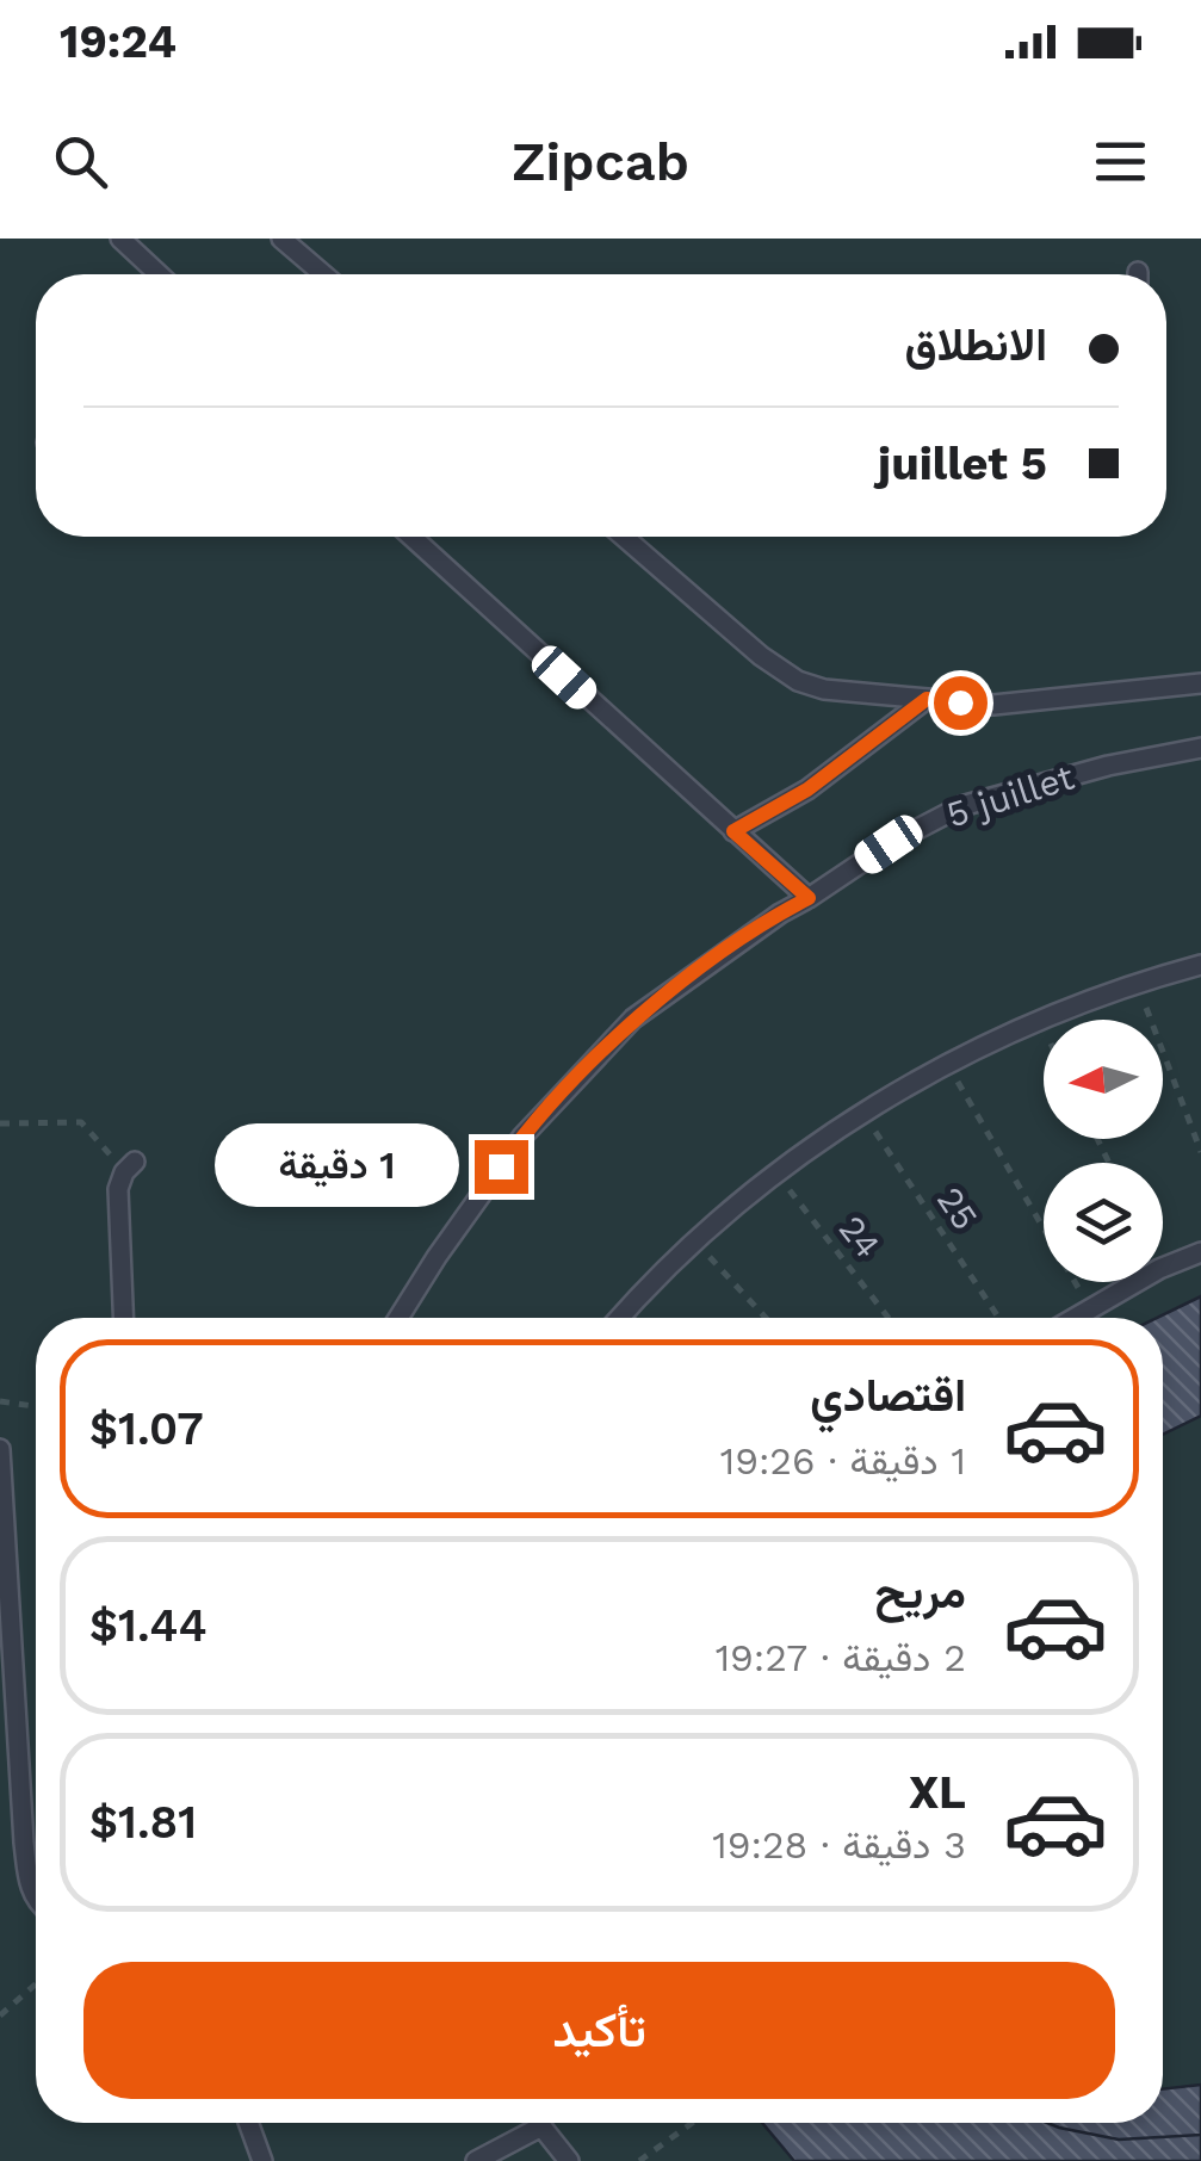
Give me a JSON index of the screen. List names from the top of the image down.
{
  "streets": {
    "lane": ["5 juillet"],
    "path": ["25", "24"]
  },
  "north": "left",
  "page": {
    "status": "19:24",
    "header": "Zipcab",
    "banner": ["الانطلاق", "5 juillet"],
    "bubble": "1 دقيقة",
    "list": [
      {
        "name": "اقتصادي",
        "note": "1 دقيقة · 19:26",
        "value": "$1.07"
      },
      {
        "name": "مريح",
        "note": "2 دقيقة · 19:27",
        "value": "$1.44"
      },
      {
        "name": "XL",
        "note": "3 دقيقة · 19:28",
        "value": "$1.81"
      }
    ],
    "buttons": "تأكيد"
  }
}
